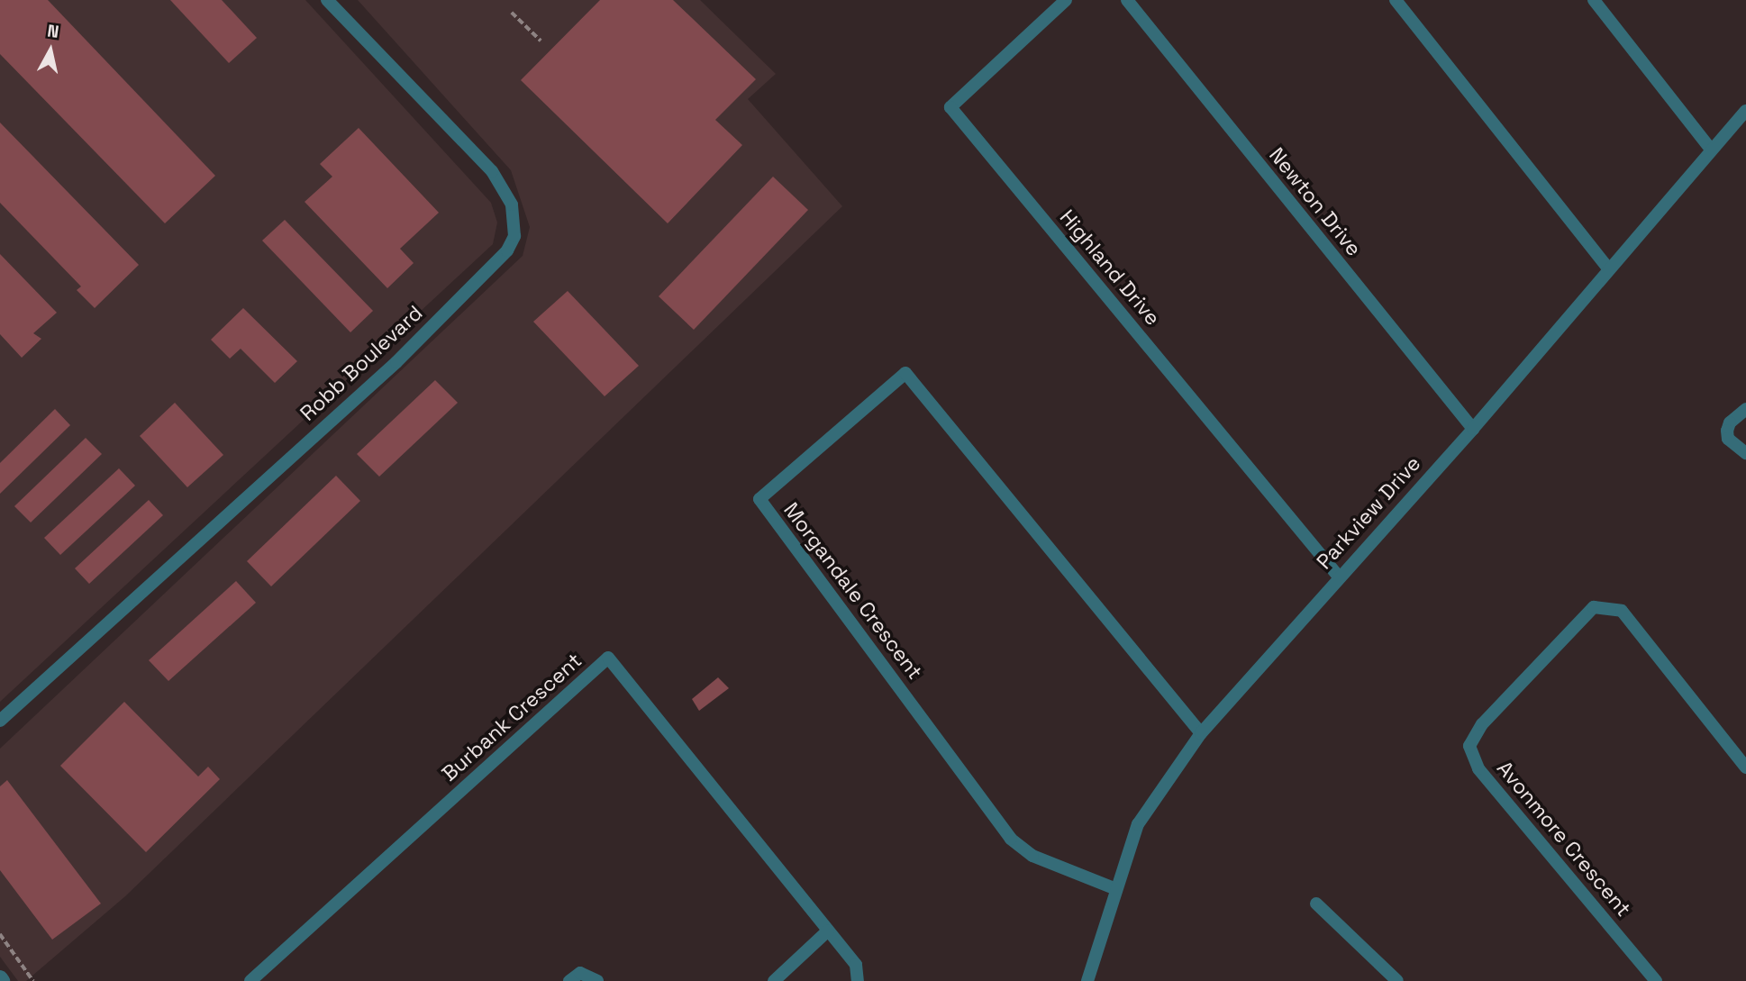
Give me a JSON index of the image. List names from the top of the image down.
{
  "streets": {
    "street": [
      "Newton Drive",
      "Highland Drive",
      "Robb Boulevard",
      "Parkview Drive",
      "Morgandale Crescent",
      "Burbank Crescent",
      "Avonmore Crescent"
    ]
  },
  "crossings": [
    ["Newton Drive", "Parkview Drive"],
    ["Highland Drive", "Parkview Drive"],
    ["Parkview Drive", "Morgandale Crescent"]
  ],
  "north": "top"
}
